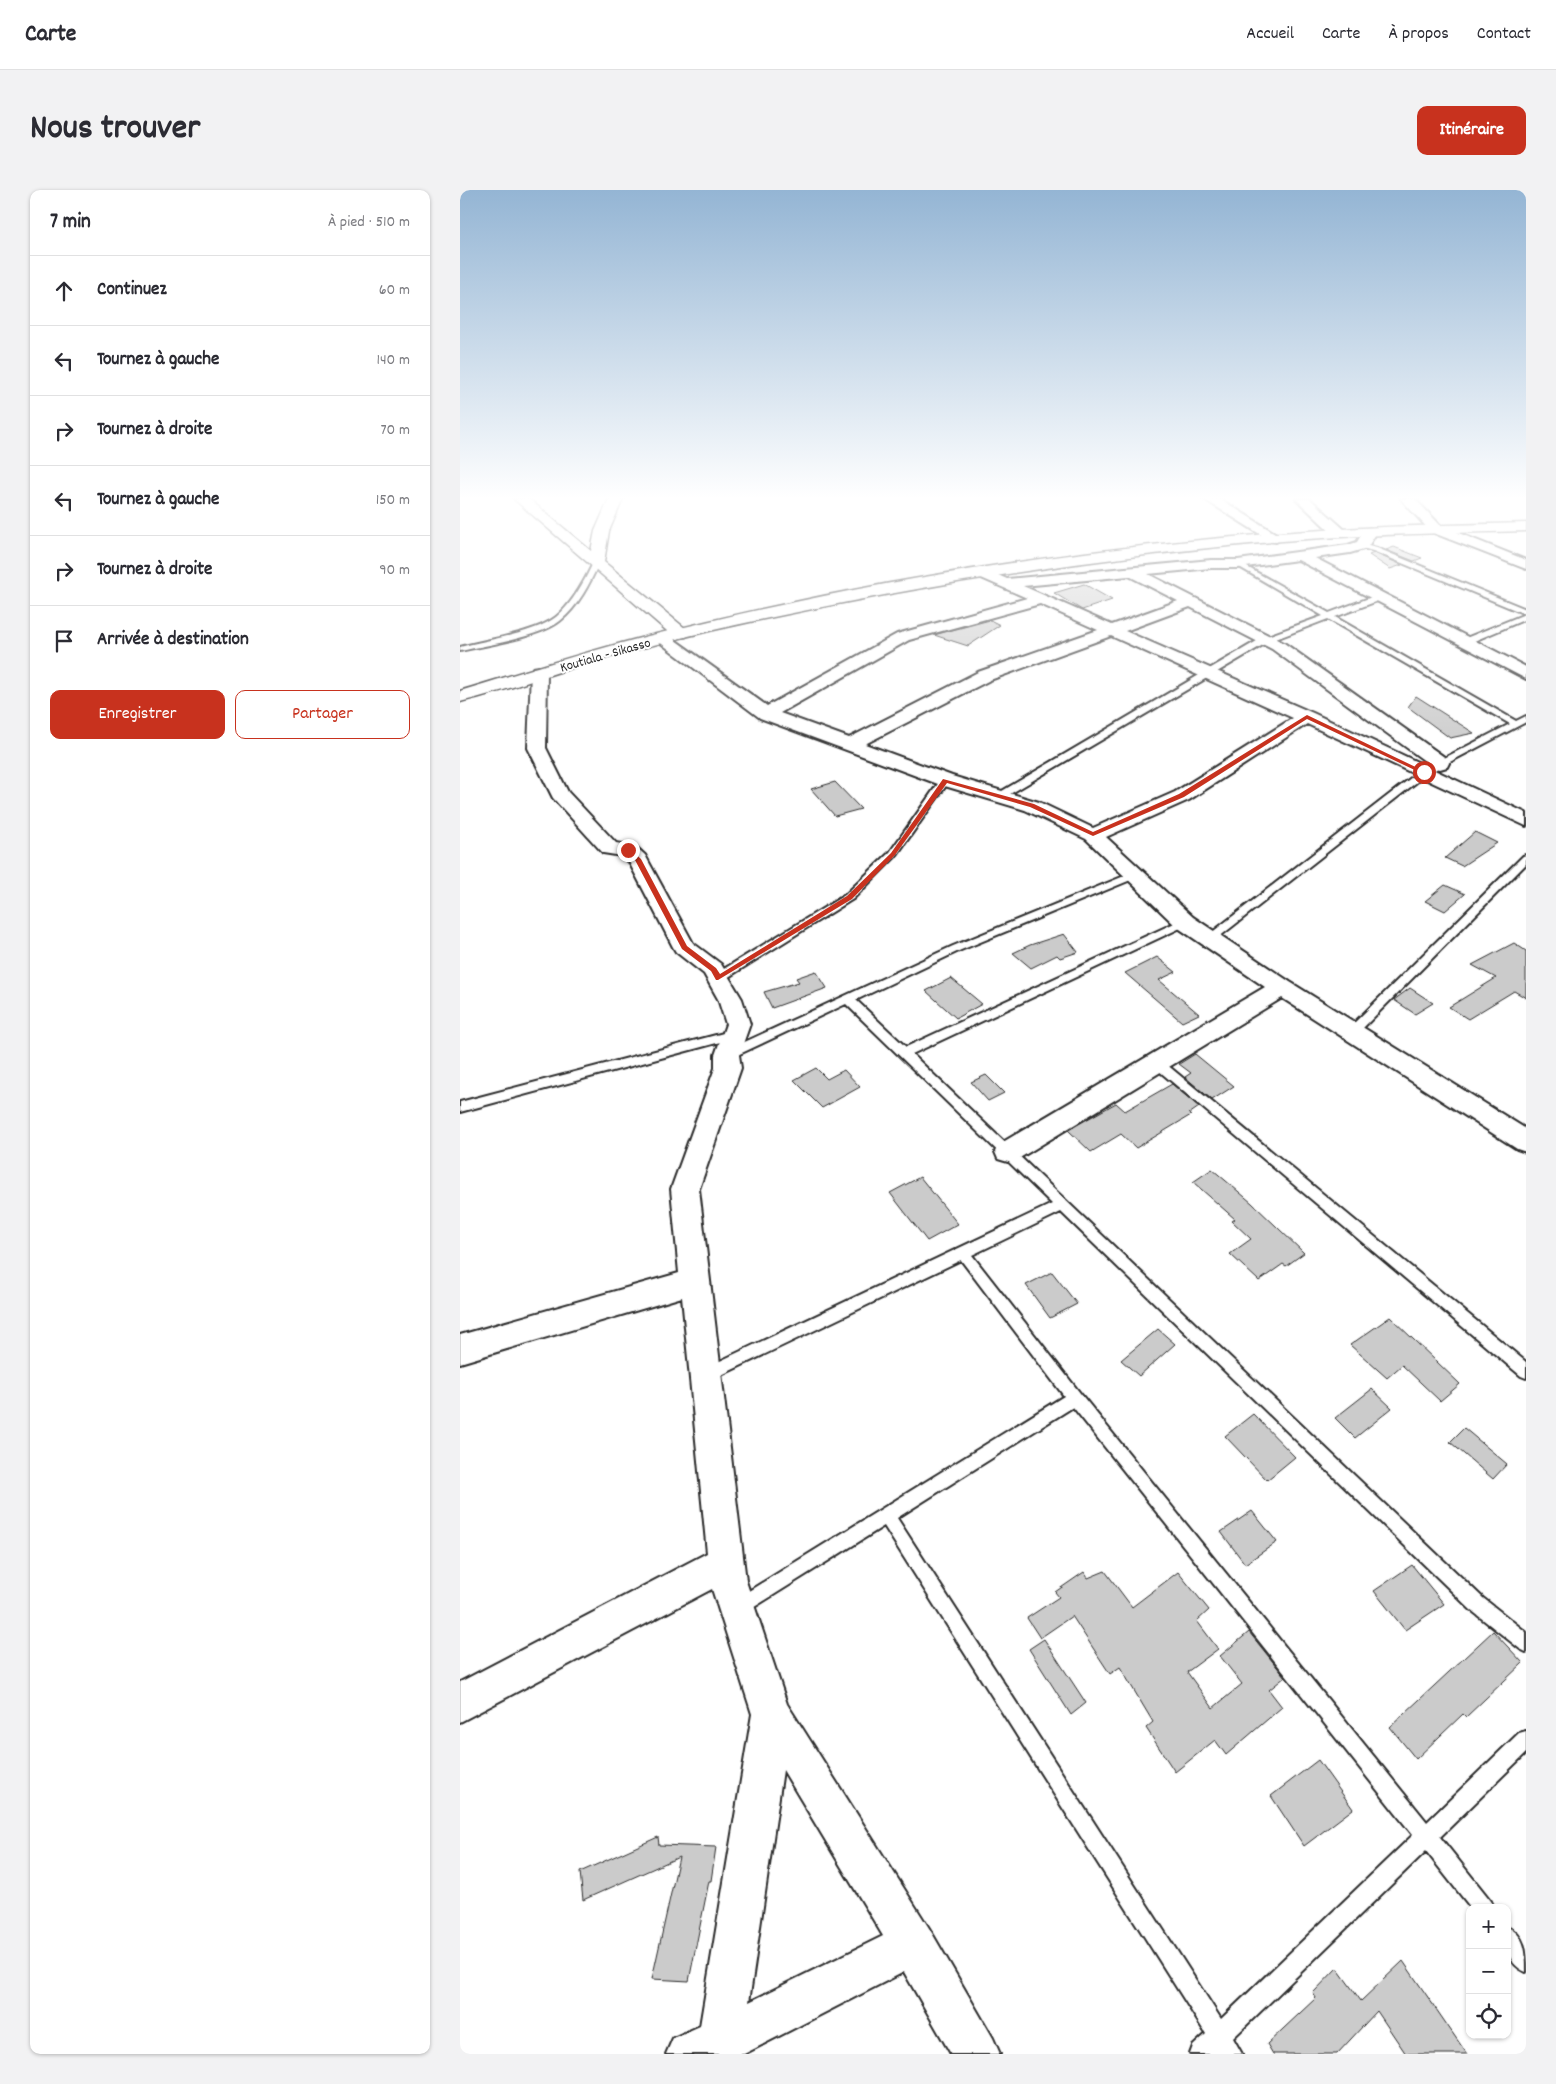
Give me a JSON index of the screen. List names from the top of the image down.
{
  "streets": {
    "main road": ["Koutiala - Sikasso"]
  },
  "page": {
    "header": "Carte",
    "nav": [
      "Accueil",
      "Carte",
      "À propos",
      "Contact"
    ],
    "title": "Nous trouver",
    "buttons": [
      "Itinéraire",
      ["Enregistrer", "Partager"]
    ],
    "heading": ["7 min", "À pied · 510 m"],
    "list": [
      ["Continuez", "60 m"],
      ["Tournez à gauche", "140 m"],
      ["Tournez à droite", "70 m"],
      ["Tournez à gauche", "150 m"],
      ["Tournez à droite", "90 m"],
      "Arrivée à destination"
    ],
    "map_buttons": ["+", "−"]
  }
}
